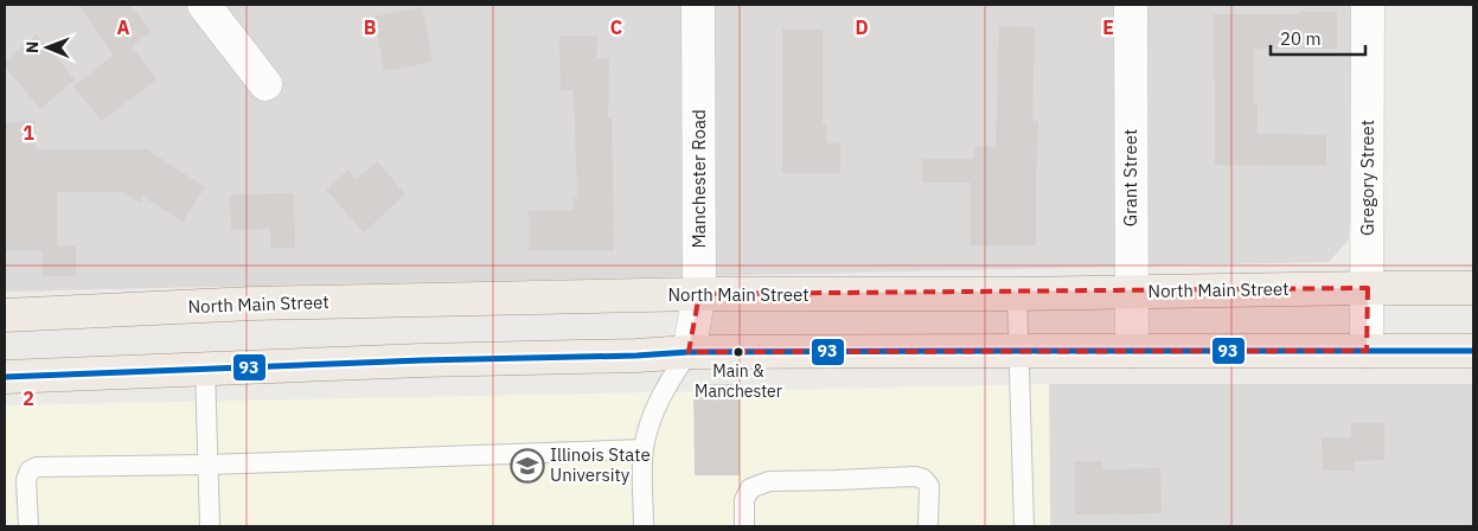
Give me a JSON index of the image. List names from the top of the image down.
{
  "streets": {
    "main road": ["North Main Street"],
    "street": ["Grant Street", "Gregory Street", "Manchester Road"]
  },
  "crossings": [
    ["Grant Street", "North Main Street"],
    ["Gregory Street", "North Main Street"],
    ["Manchester Road", "North Main Street"]
  ],
  "places": {
    "other": ["Main & Manchester"],
    "school or university": ["Illinois State University"]
  },
  "lines": ["transit line 93"],
  "scale_bar": "20 m",
  "north": "left",
  "grid": {
    "columns": [
      "A",
      "B",
      "C",
      "D",
      "E"
    ],
    "rows": ["1", "2"]
  }
}
